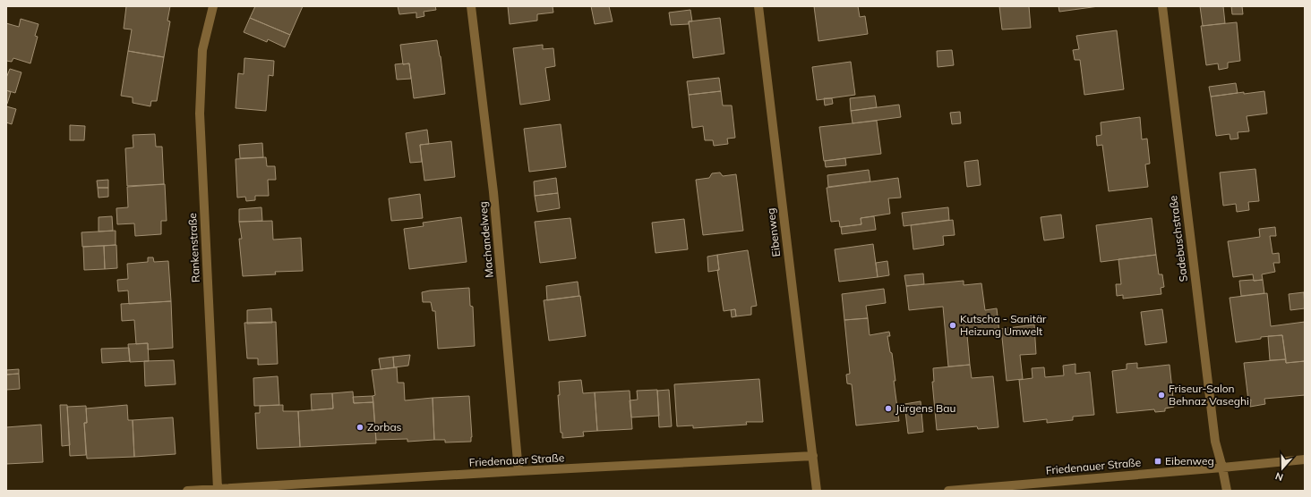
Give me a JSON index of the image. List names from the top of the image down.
{
  "streets": {
    "street": [
      "Eibenweg",
      "Sadebuschstraße",
      "Machandelweg",
      "Rankenstraße",
      "Friedenauer Straße"
    ]
  },
  "crossings": [
    ["Eibenweg", "Friedenauer Straße"],
    ["Sadebuschstraße", "Friedenauer Straße"],
    ["Machandelweg", "Friedenauer Straße"],
    ["Rankenstraße", "Friedenauer Straße"]
  ],
  "places": {
    "other": [
      "Kutscha - Sanitär Heizung Umwelt",
      "Friseur-Salon Behnaz Vaseghi",
      "Jürgens Bau",
      "Zorbas"
    ],
    "transit": ["Eibenweg"]
  },
  "north": "bottom"
}
